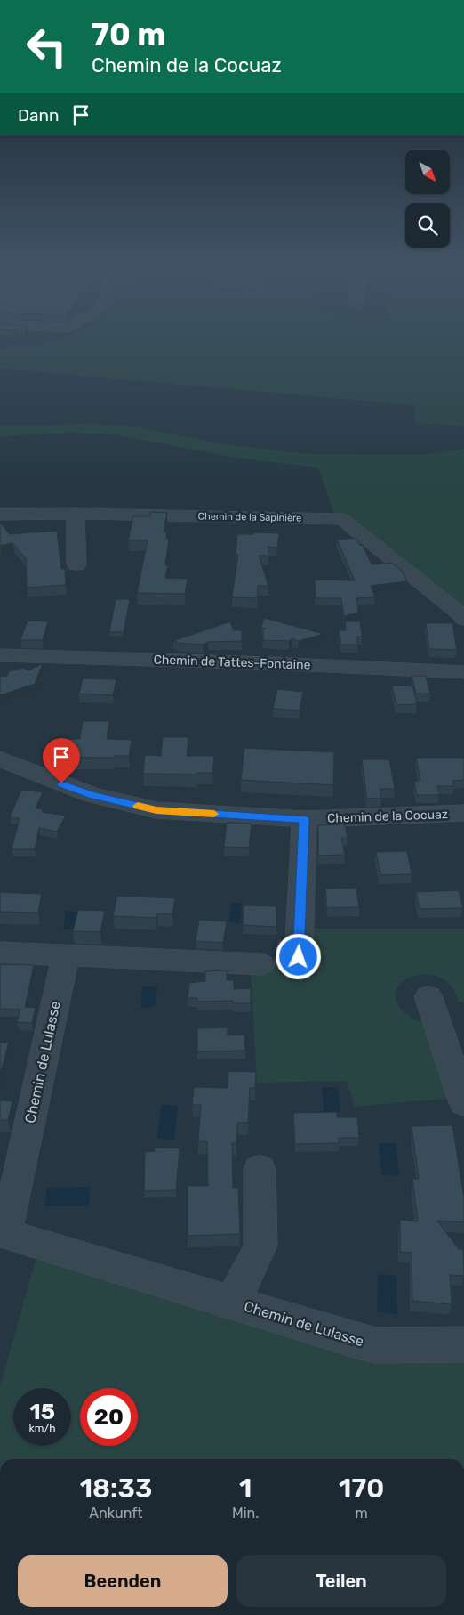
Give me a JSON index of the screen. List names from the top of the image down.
{
  "streets": {
    "street": [
      "Chemin de la Sapinière",
      "Chemin de Tattes-Fontaine",
      "Chemin de la Cocuaz",
      "Chemin de Lulasse"
    ]
  },
  "north": "bottom right",
  "page": {
    "turn": ["70 m", "Chemin de la Cocuaz"],
    "then": "Dann",
    "speed": "15 km/h",
    "limit": "20",
    "eta": [
      "18:33",
      "Ankunft",
      "1",
      "Min.",
      "170",
      "m"
    ],
    "buttons": ["Beenden", "Teilen"]
  }
}
